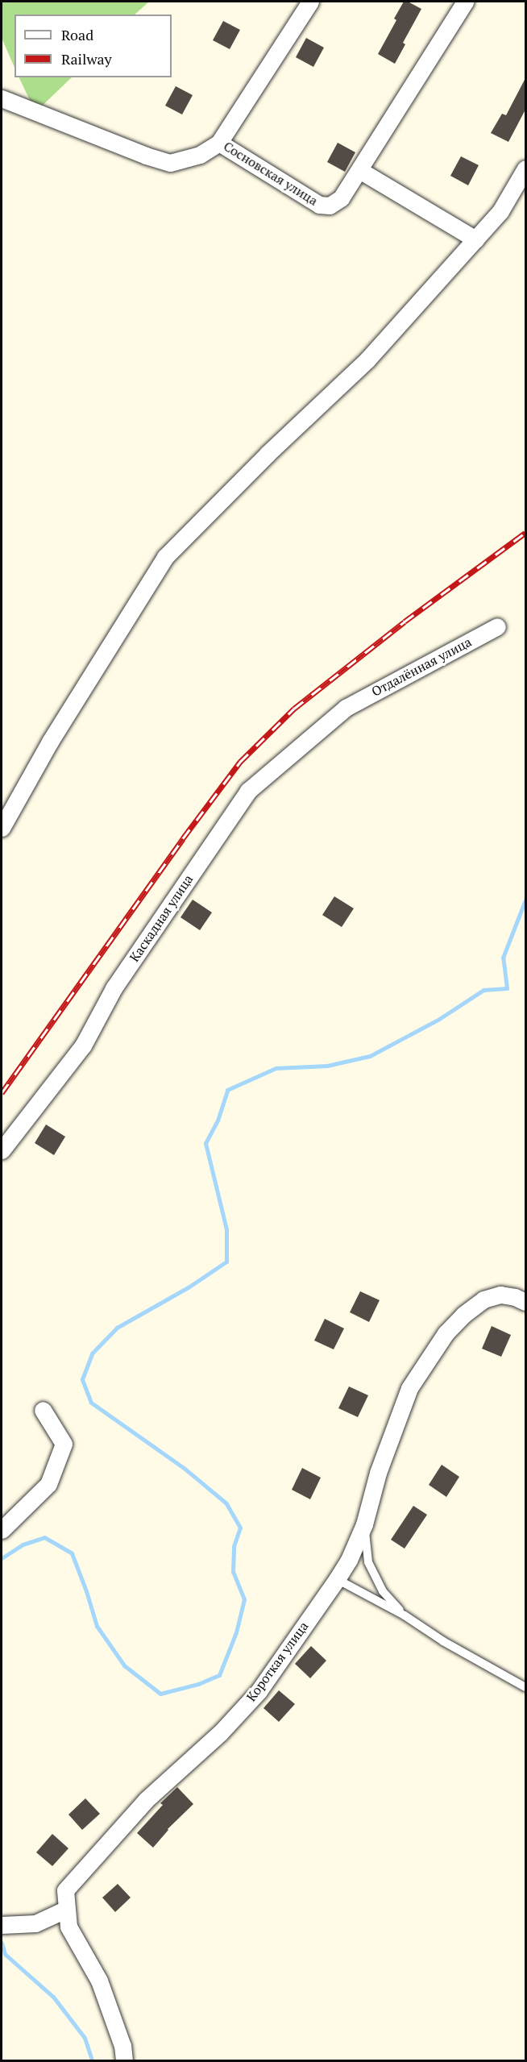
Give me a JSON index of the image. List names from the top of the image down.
{
  "streets": {
    "street": [
      "Сосновская улица",
      "Отдалённая улица",
      "Каскадная улица",
      "Короткая улица"
    ]
  },
  "crossings": [
    ["Отдалённая улица", "Каскадная улица"]
  ],
  "legend": ["Road", "Railway"]
}
